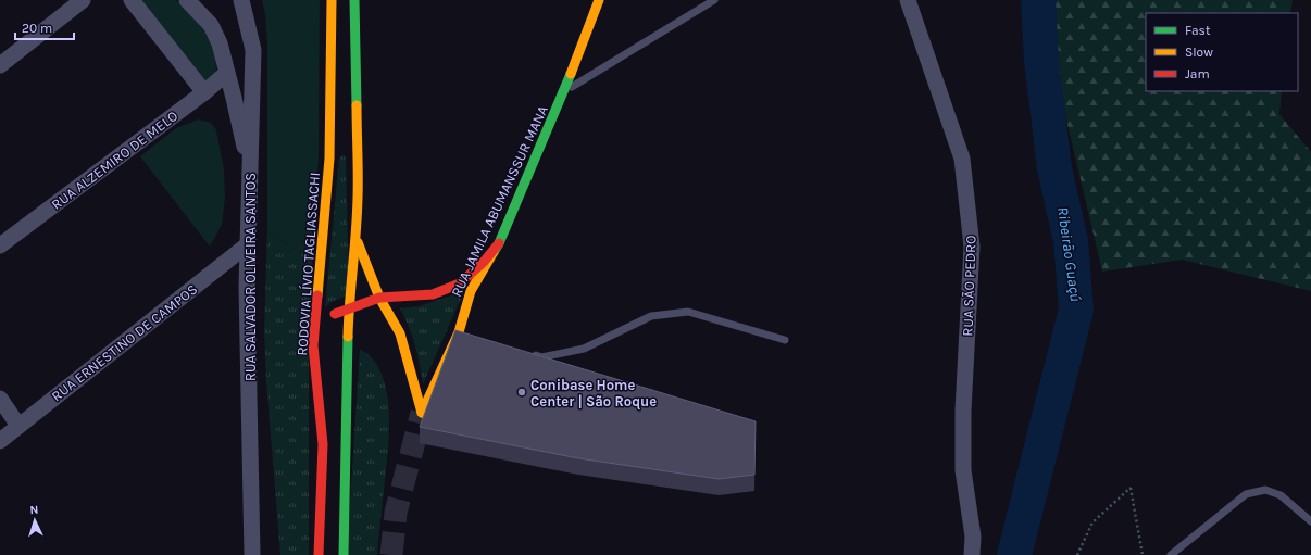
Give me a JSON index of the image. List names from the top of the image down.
{
  "streets": {
    "main road": ["RUA JAMILA ABUMANSSUR MANA", "RODOVIA LÍVIO TAGLIASSACHI"],
    "street": [
      "RUA ALZEMIRO DE MELO",
      "RUA SALVADOR OLIVEIRA SANTOS",
      "RUA SÃO PEDRO",
      "RUA ERNESTINO DE CAMPOS"
    ]
  },
  "crossings": [
    ["RUA SALVADOR OLIVEIRA SANTOS", "RUA ERNESTINO DE CAMPOS"]
  ],
  "water": ["Ribeirão Guaçú"],
  "places": ["Conibase Home Center | São Roque"],
  "legend": ["Fast", "Slow", "Jam"],
  "scale_bar": "20 m",
  "north": "top"
}
